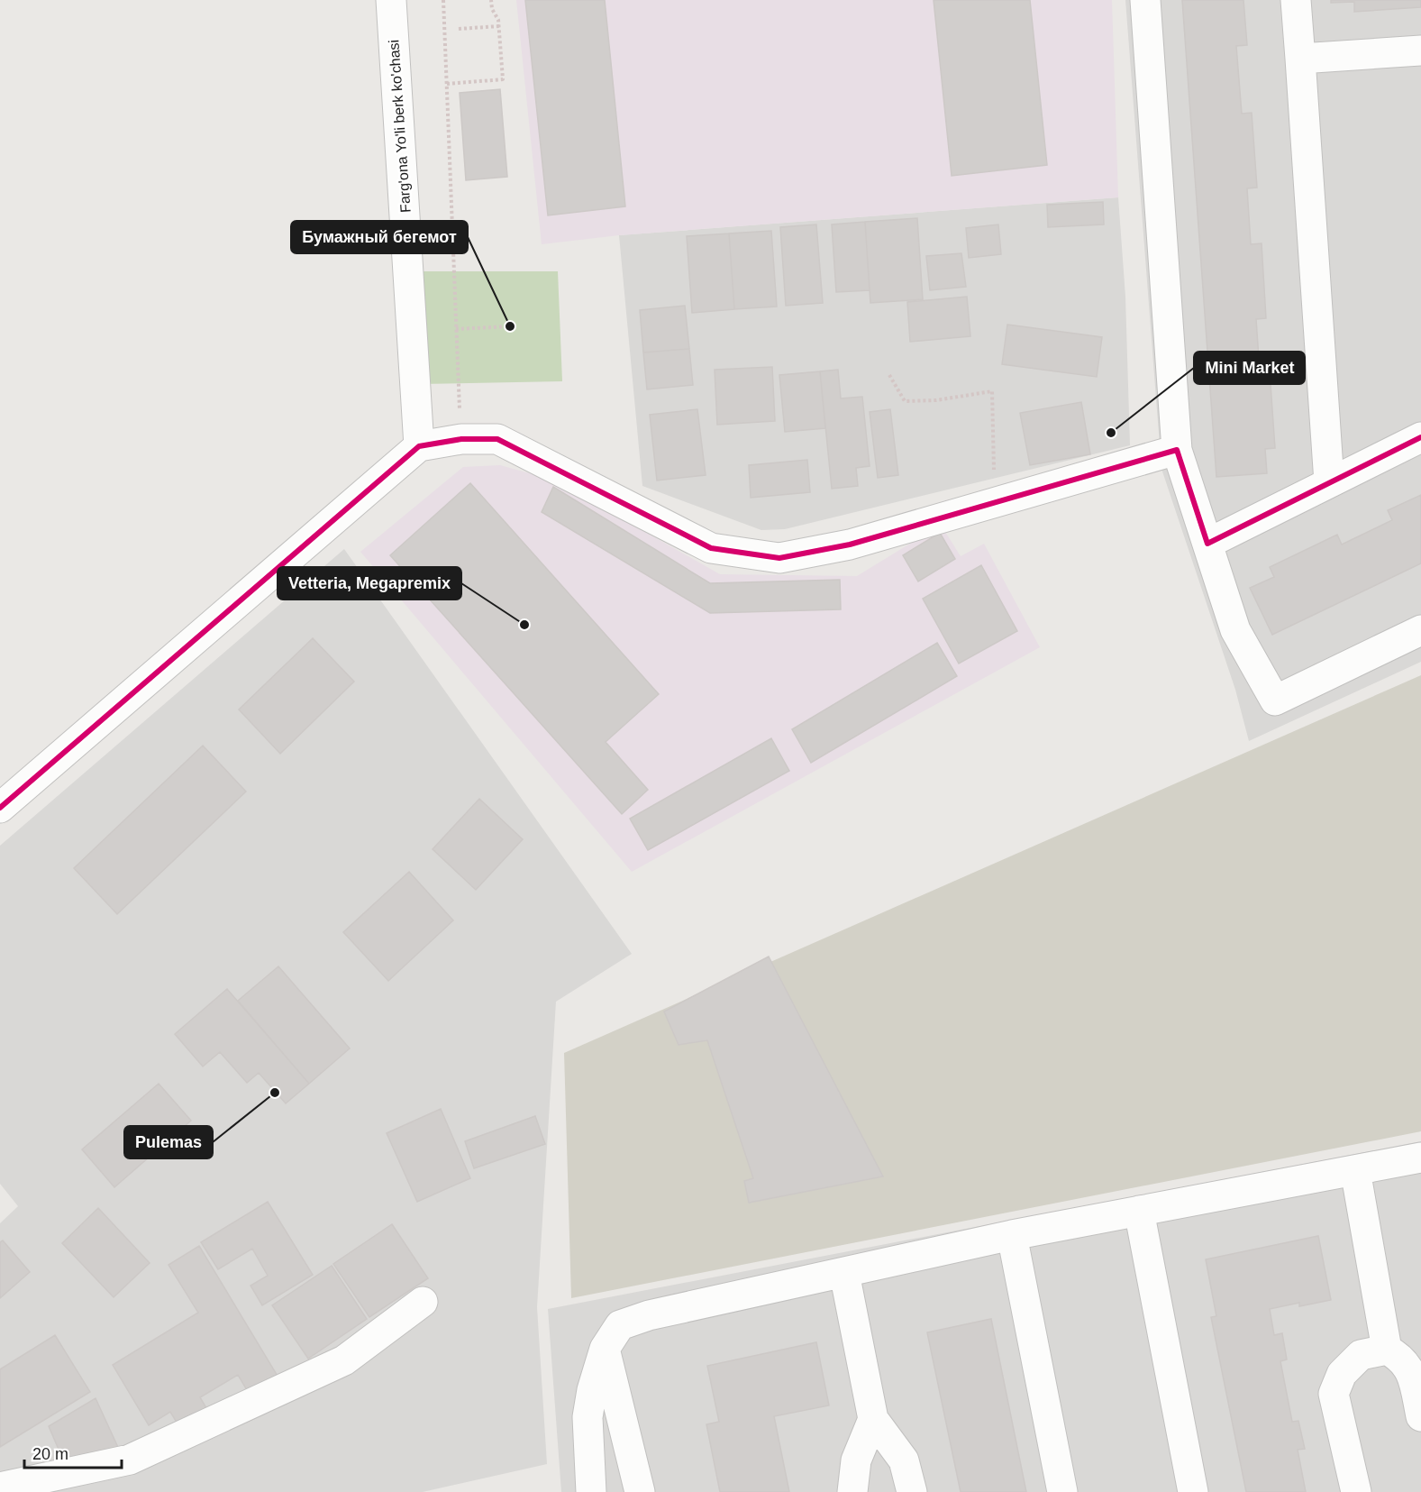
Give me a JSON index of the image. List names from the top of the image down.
{
  "streets": {
    "street": ["Farg'ona Yo'li berk ko'chasi"]
  },
  "places": [
    "Бумажный бегемот",
    "Mini Market",
    "Vetteria, Megapremix",
    "Pulemas"
  ],
  "scale_bar": "20 m"
}
